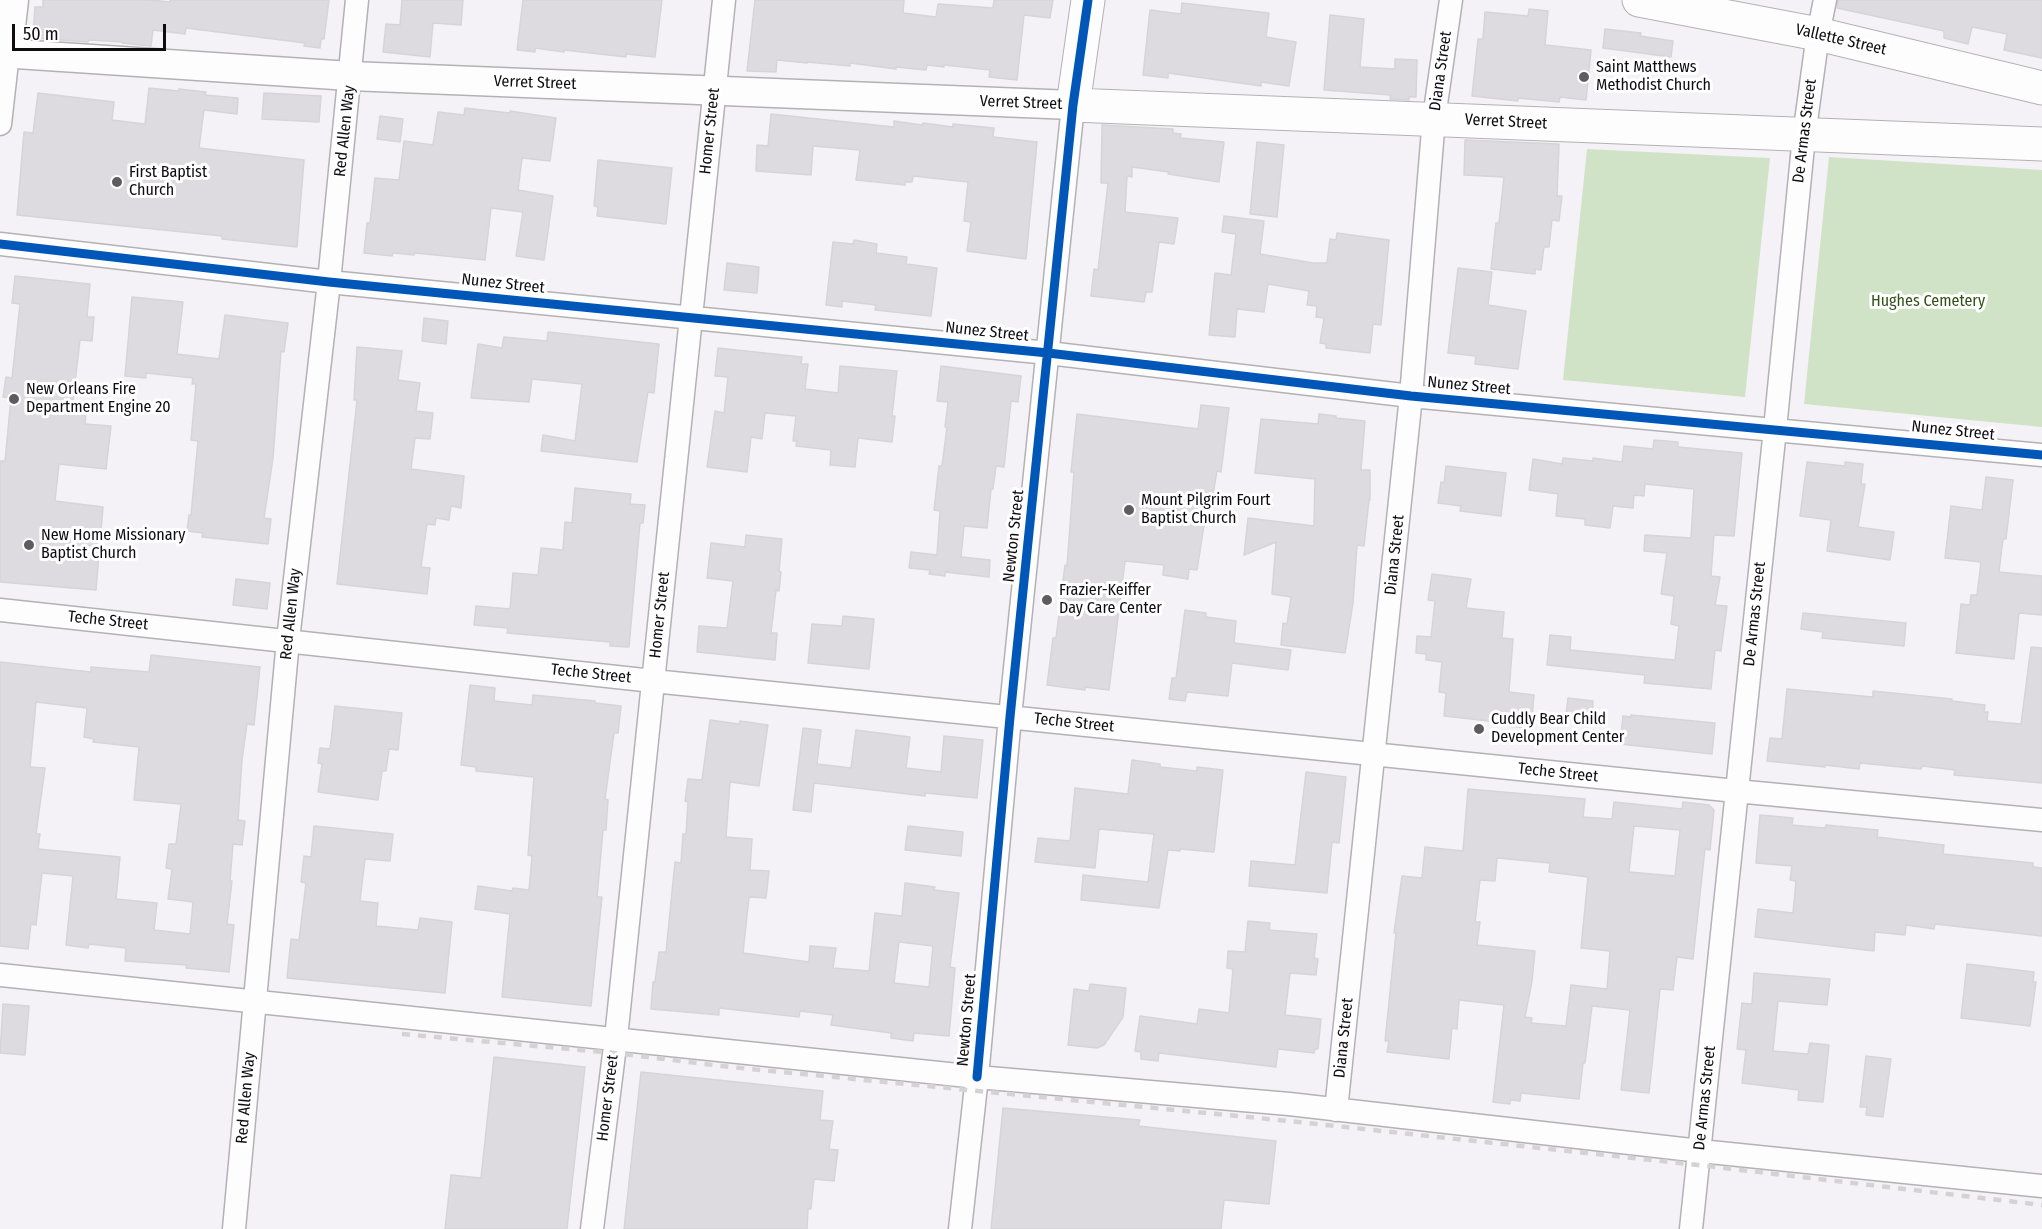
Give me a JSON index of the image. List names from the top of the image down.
{
  "streets": {
    "main road": ["Vallette Street", "Verret Street", "Newton Street"],
    "street": [
      "Diana Street",
      "Red Allen Way",
      "Homer Street",
      "De Armas Street",
      "Nunez Street",
      "Teche Street"
    ]
  },
  "crossings": [
    ["Vallette Street", "De Armas Street"],
    ["Diana Street", "Verret Street"],
    ["Diana Street", "Nunez Street"],
    ["Diana Street", "Teche Street"],
    ["Verret Street", "Red Allen Way"],
    ["Verret Street", "Homer Street"],
    ["Verret Street", "De Armas Street"],
    ["Verret Street", "Newton Street"],
    ["Red Allen Way", "Nunez Street"],
    ["Red Allen Way", "Teche Street"],
    ["Homer Street", "Nunez Street"],
    ["Homer Street", "Teche Street"],
    ["De Armas Street", "Nunez Street"],
    ["De Armas Street", "Teche Street"],
    ["Nunez Street", "Newton Street"],
    ["Newton Street", "Teche Street"]
  ],
  "parks": ["Hughes Cemetery"],
  "places": [
    "Saint Matthews Methodist Church",
    "First Baptist Church",
    "New Orleans Fire Department Engine 20",
    "Mount Pilgrim Fourt Baptist Church",
    "New Home Missionary Baptist Church",
    "Frazier-Keiffer Day Care Center",
    "Cuddly Bear Child Development Center"
  ],
  "scale_bar": "50 m"
}
